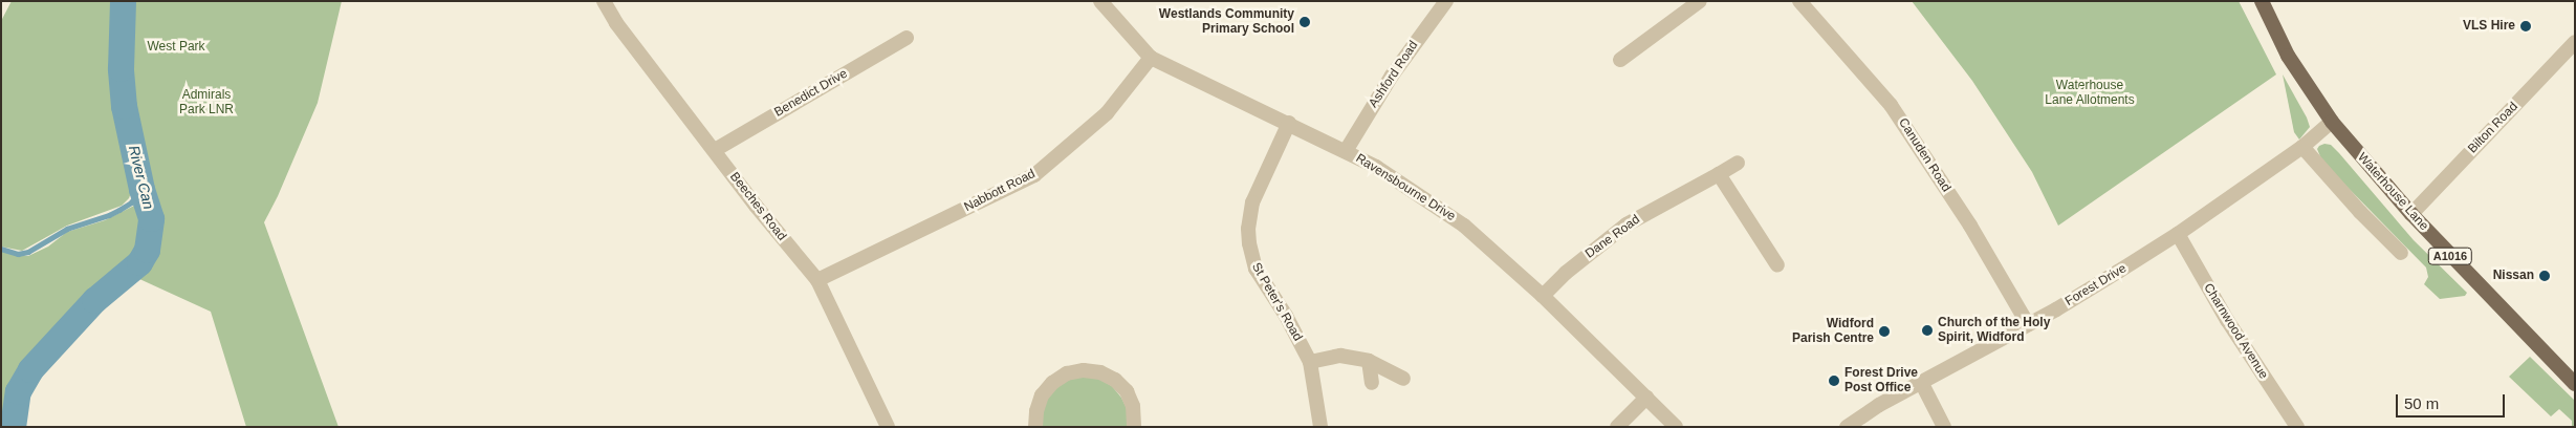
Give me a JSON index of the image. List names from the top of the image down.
{
  "streets": {
    "main road": ["Waterhouse Lane", "A1016"],
    "street": [
      "Ashford Road",
      "Benedict Drive",
      "Bilton Road",
      "Canuden Road",
      "Ravensbourne Drive",
      "Nabbott Road",
      "Beeches Road",
      "Dane Road",
      "Forest Drive",
      "St Peter's Road",
      "Charnwood Avenue"
    ]
  },
  "crossings": [
    ["Ashford Road", "Ravensbourne Drive"],
    ["Benedict Drive", "Beeches Road"],
    ["Bilton Road", "Waterhouse Lane"],
    ["Canuden Road", "Forest Drive"],
    ["Ravensbourne Drive", "Nabbott Road"],
    ["Ravensbourne Drive", "Dane Road"],
    ["Ravensbourne Drive", "St Peter's Road"],
    ["Nabbott Road", "Beeches Road"],
    ["Waterhouse Lane", "Forest Drive"],
    ["Forest Drive", "Charnwood Avenue"]
  ],
  "water": ["River Can"],
  "parks": ["West Park", "Waterhouse Lane Allotments", "Admirals Park LNR"],
  "places": [
    "Westlands Community Primary School",
    "VLS Hire",
    "Nissan",
    "Church of the Holy Spirit, Widford",
    "Widford Parish Centre",
    "Forest Drive Post Office"
  ],
  "scale_bar": "50 m"
}
